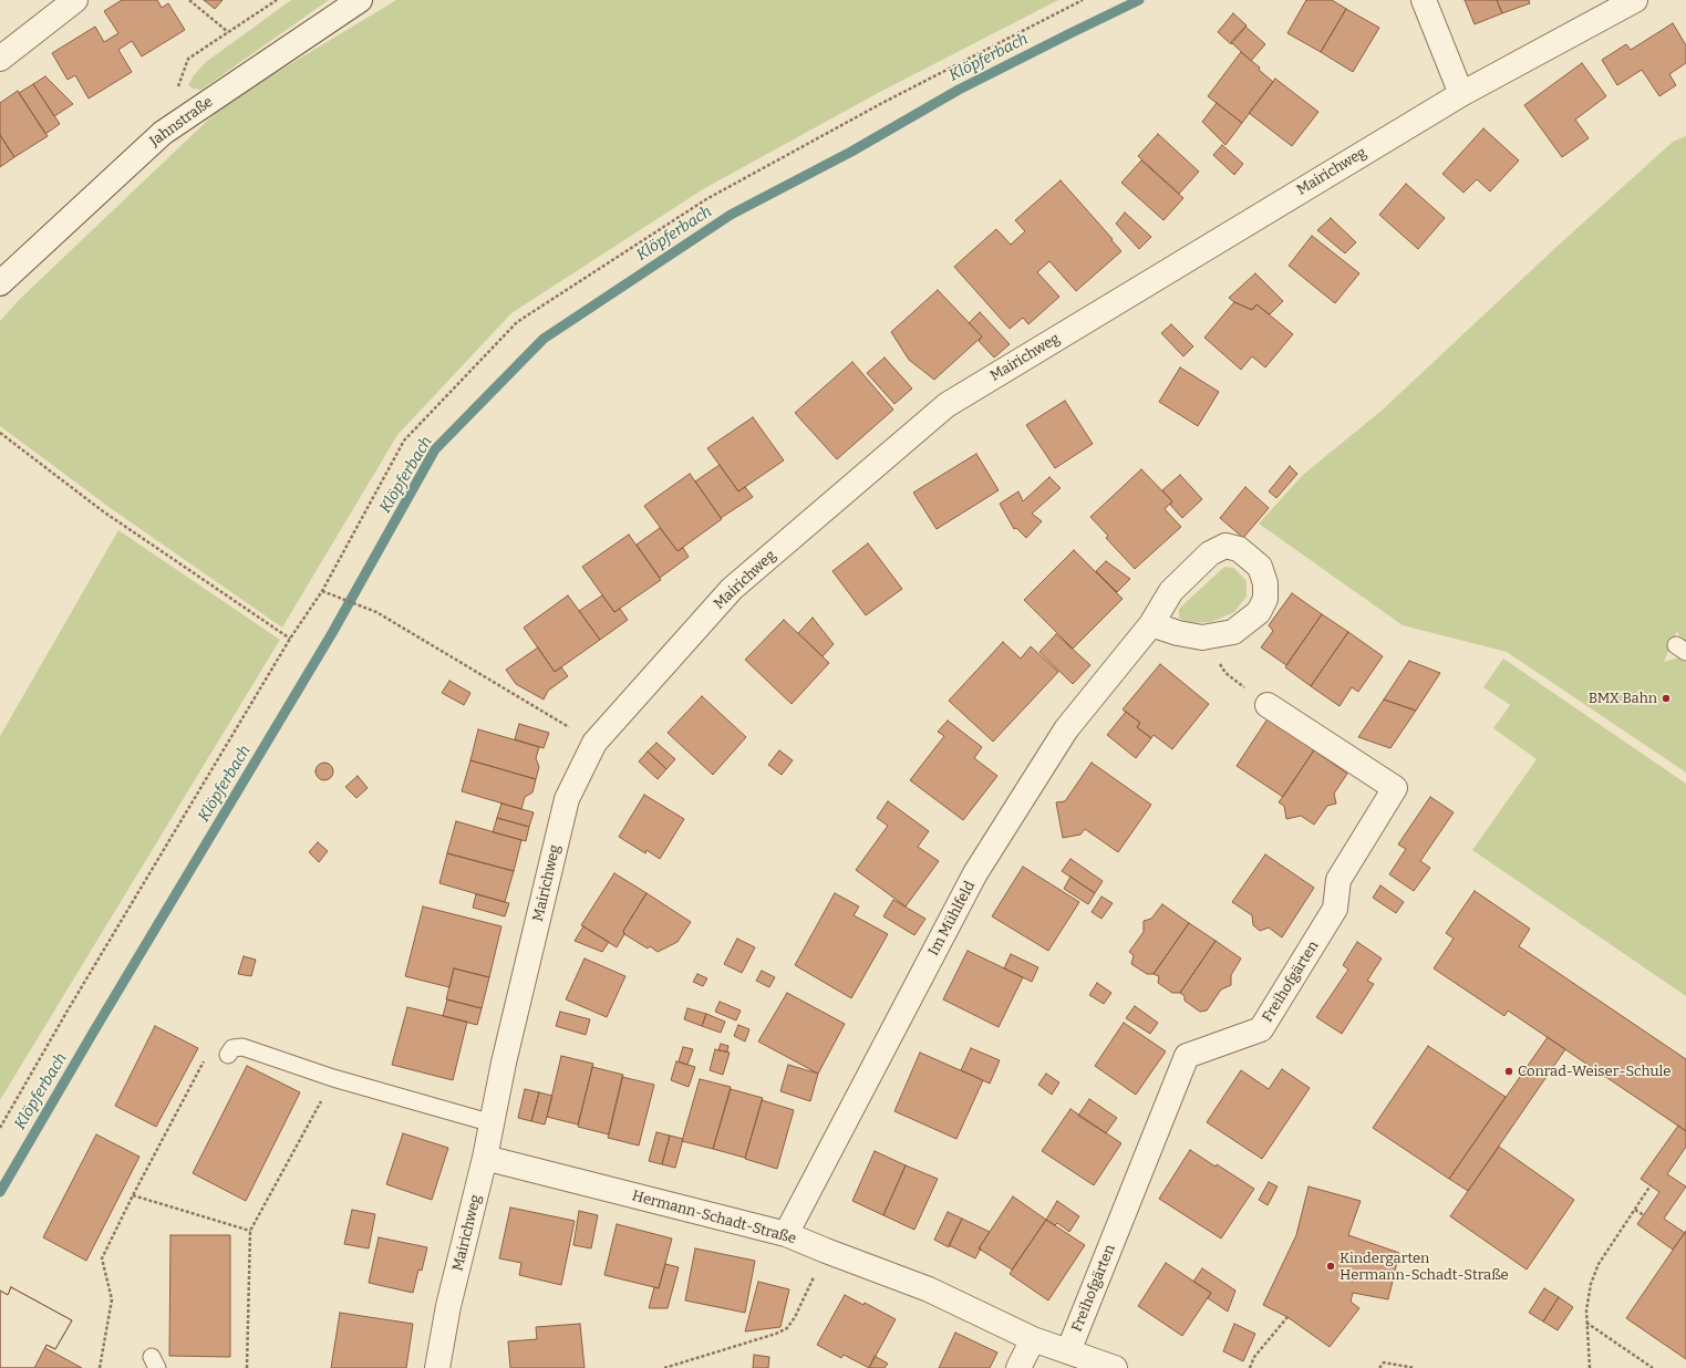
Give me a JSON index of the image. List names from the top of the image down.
{
  "streets": {
    "street": [
      "Jahnstraße",
      "Mairichweg",
      "Im Mühlfeld",
      "Freihofgärten",
      "Hermann-Schadt-Straße"
    ]
  },
  "crossings": [
    ["Mairichweg", "Hermann-Schadt-Straße"],
    ["Im Mühlfeld", "Hermann-Schadt-Straße"],
    ["Freihofgärten", "Hermann-Schadt-Straße"]
  ],
  "water": ["Klöpferbach"],
  "places": ["BMX Bahn", "Conrad-Weiser-Schule", "Kindergarten Hermann-Schadt-Straße"]
}
